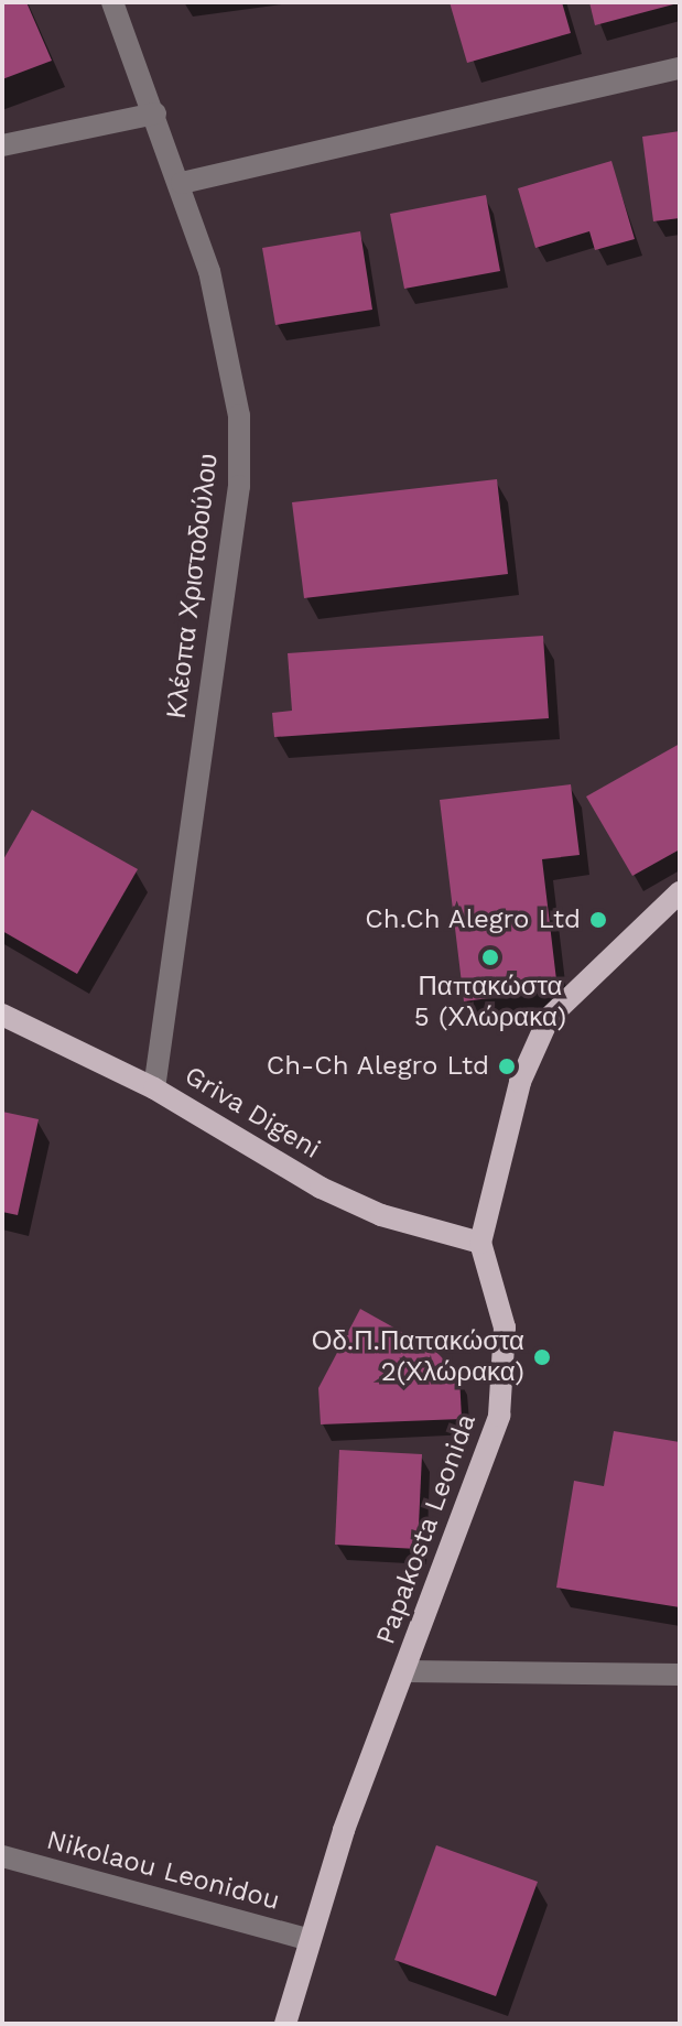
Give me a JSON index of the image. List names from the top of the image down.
{
  "streets": {
    "main road": ["Griva Digeni", "Papakosta Leonida"],
    "street": ["Κλέοπα Χριστοδούλου", "Nikolaou Leonidou"]
  },
  "crossings": [
    ["Κλέοπα Χριστοδούλου", "Griva Digeni"],
    ["Griva Digeni", "Papakosta Leonida"],
    ["Papakosta Leonida", "Nikolaou Leonidou"]
  ],
  "places": [
    "Ch.Ch Alegro Ltd",
    "Παπακώστα 5 (Χλώρακα)",
    "Ch-Ch Alegro Ltd",
    "Οδ.Π.Παπακώστα 2(Χλώρακα)"
  ]
}
